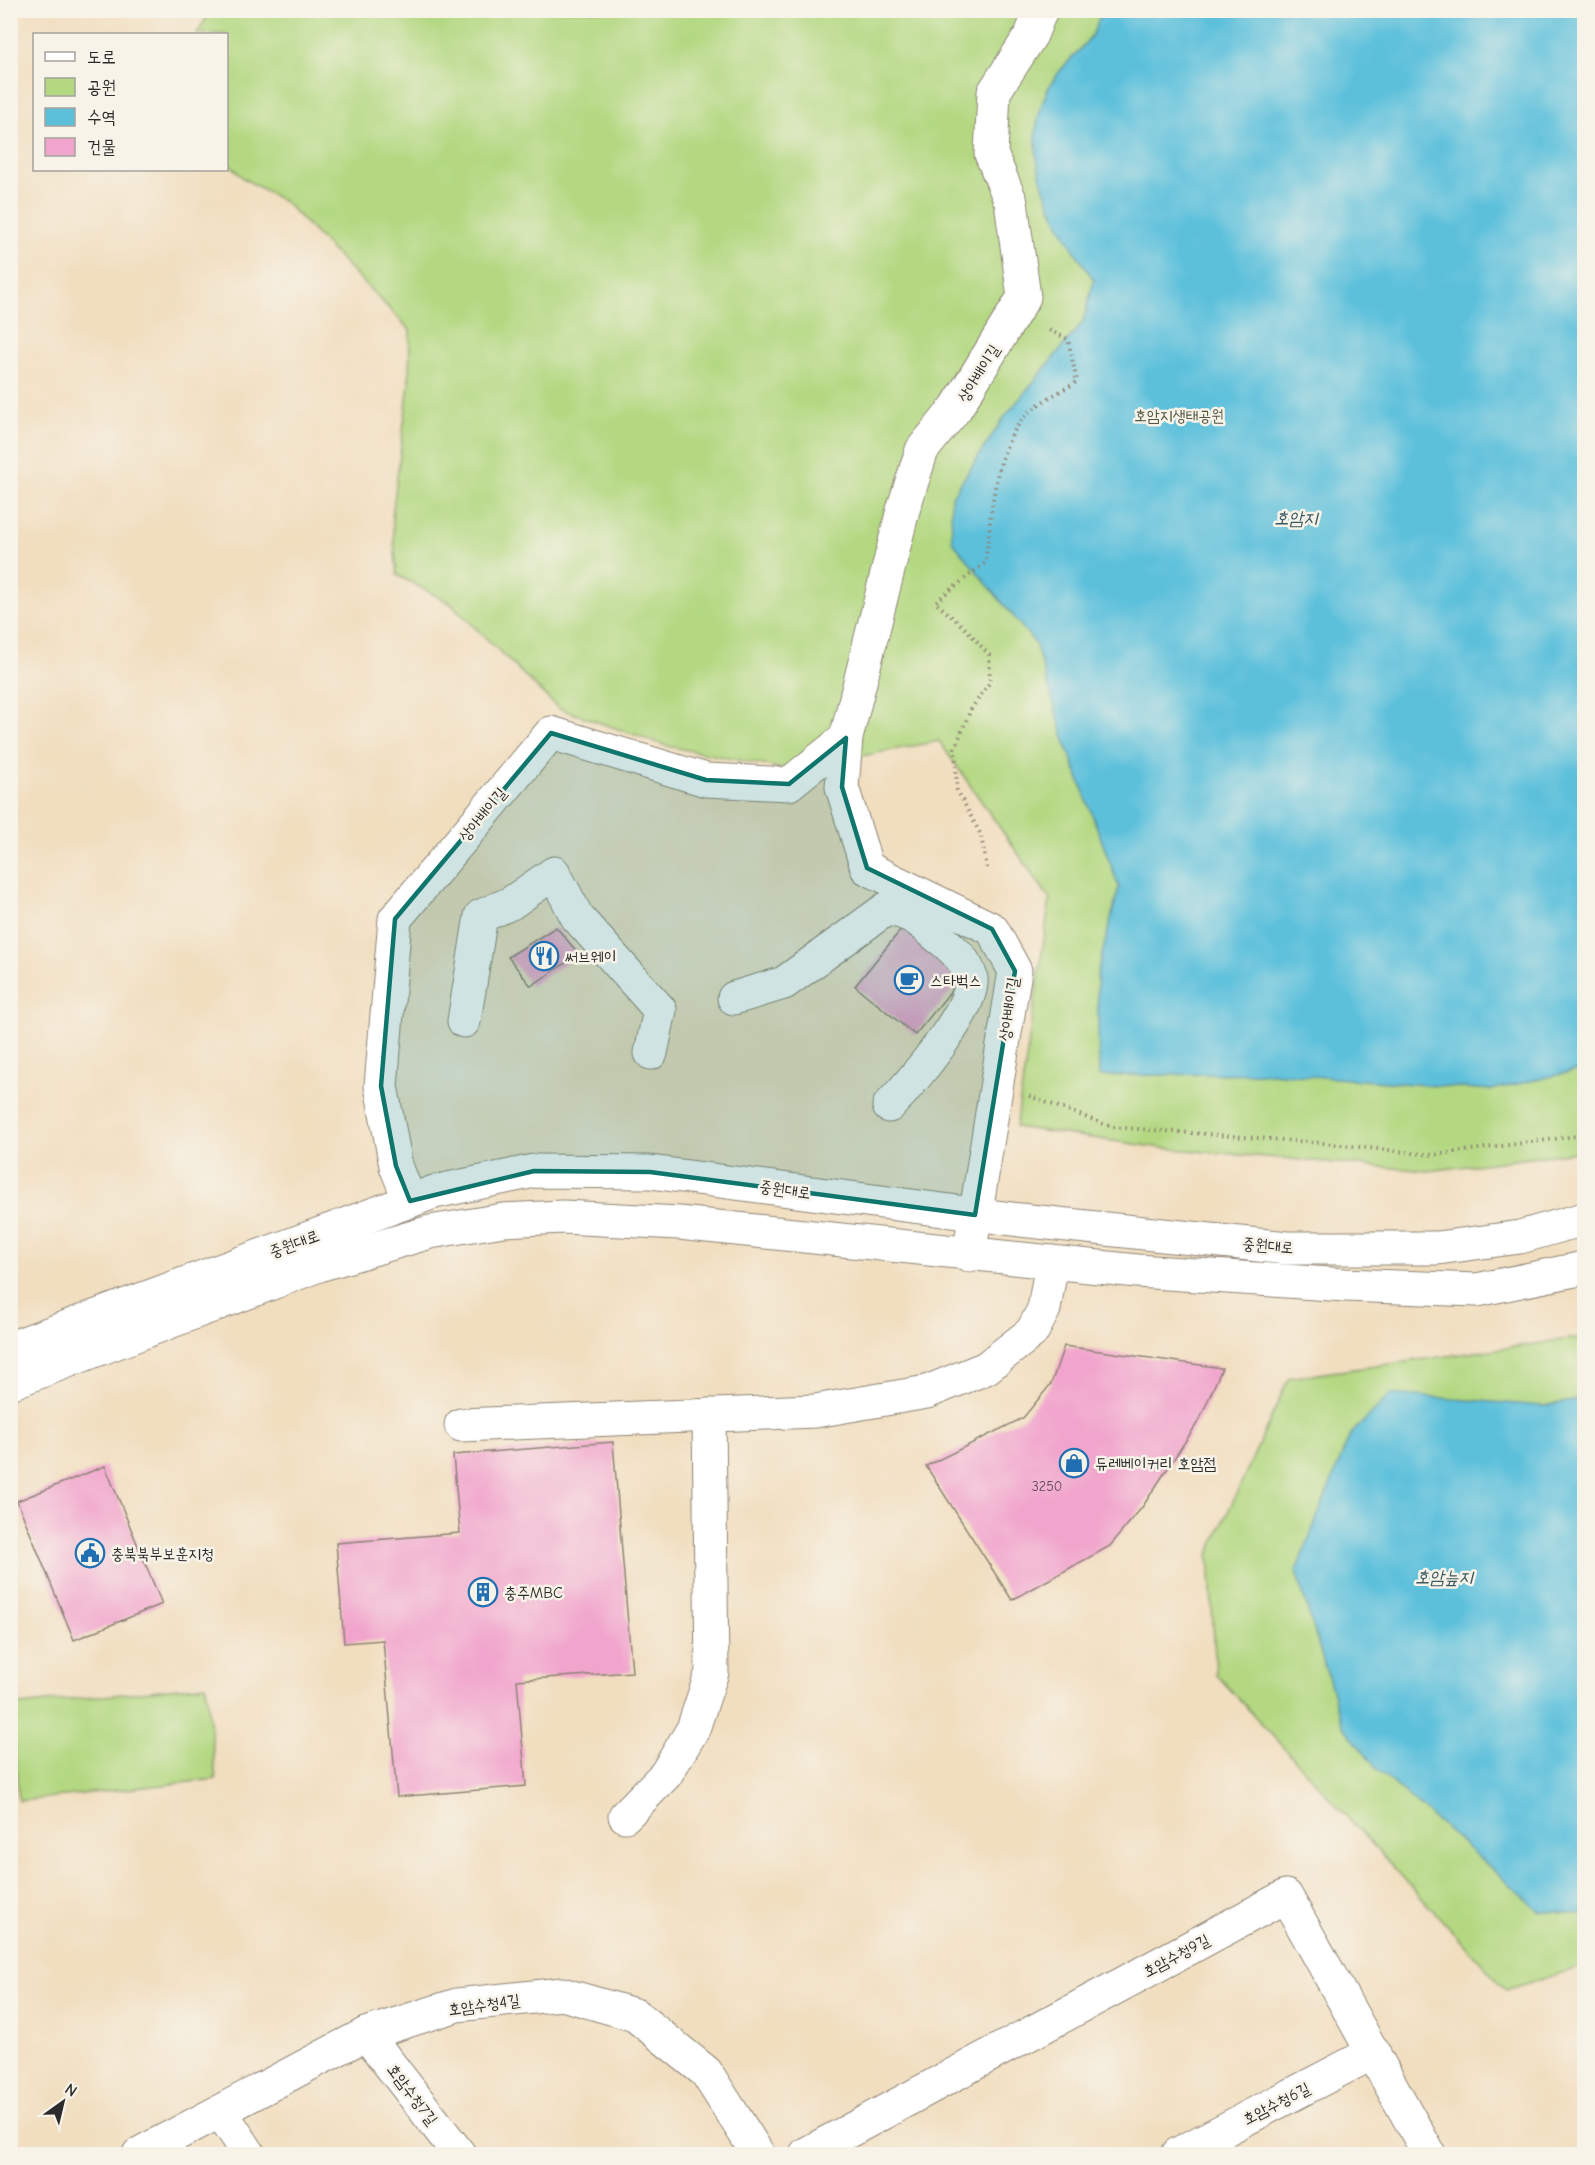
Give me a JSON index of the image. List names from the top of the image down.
{
  "streets": {
    "street": [
      "상아배이길",
      "중원대로",
      "호암수청9길",
      "호암수청4길",
      "호암수청7길",
      "호암수청6길"
    ]
  },
  "crossings": [
    ["상아배이길", "중원대로"],
    ["호암수청9길", "호암수청6길"],
    ["호암수청4길", "호암수청7길"]
  ],
  "water": ["호암지", "호암늪지"],
  "parks": ["호암지생태공원"],
  "places": {
    "restaurant": ["써브웨이"],
    "cafe": ["스타벅스"],
    "shop": ["듀레베이커리 호암점"],
    "public building": ["충북북부보훈지청"],
    "building": ["충주MBC"]
  },
  "house_numbers": ["3250"],
  "legend": [
    "도로",
    "공원",
    "수역",
    "건물"
  ],
  "north": "top right"
}
